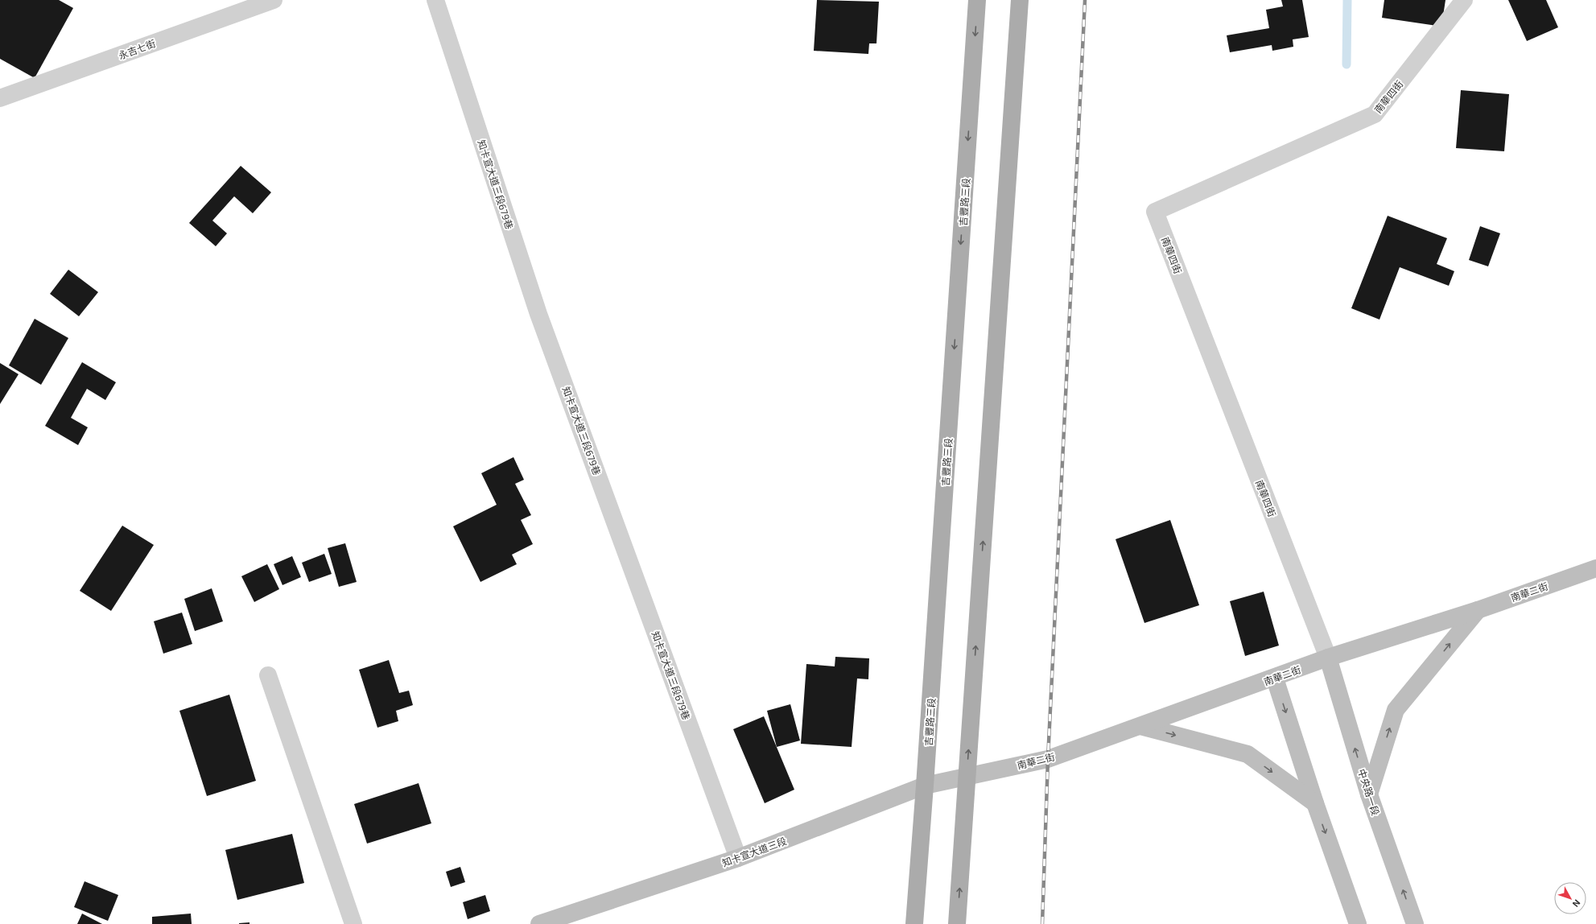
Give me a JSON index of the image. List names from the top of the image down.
{
  "streets": {
    "main road": ["吉豐路三段"],
    "street": [
      "永吉七街",
      "南華四街",
      "知卡宣大道三段679巷",
      "南華二街",
      "中央路一段",
      "知卡宣大道三段"
    ]
  },
  "crossings": [
    ["南華四街", "南華二街"],
    ["南華四街", "中央路一段"],
    ["知卡宣大道三段679巷", "知卡宣大道三段"],
    ["吉豐路三段", "知卡宣大道三段"],
    ["南華二街", "中央路一段"],
    ["南華二街", "知卡宣大道三段"]
  ],
  "north": "bottom right"
}
